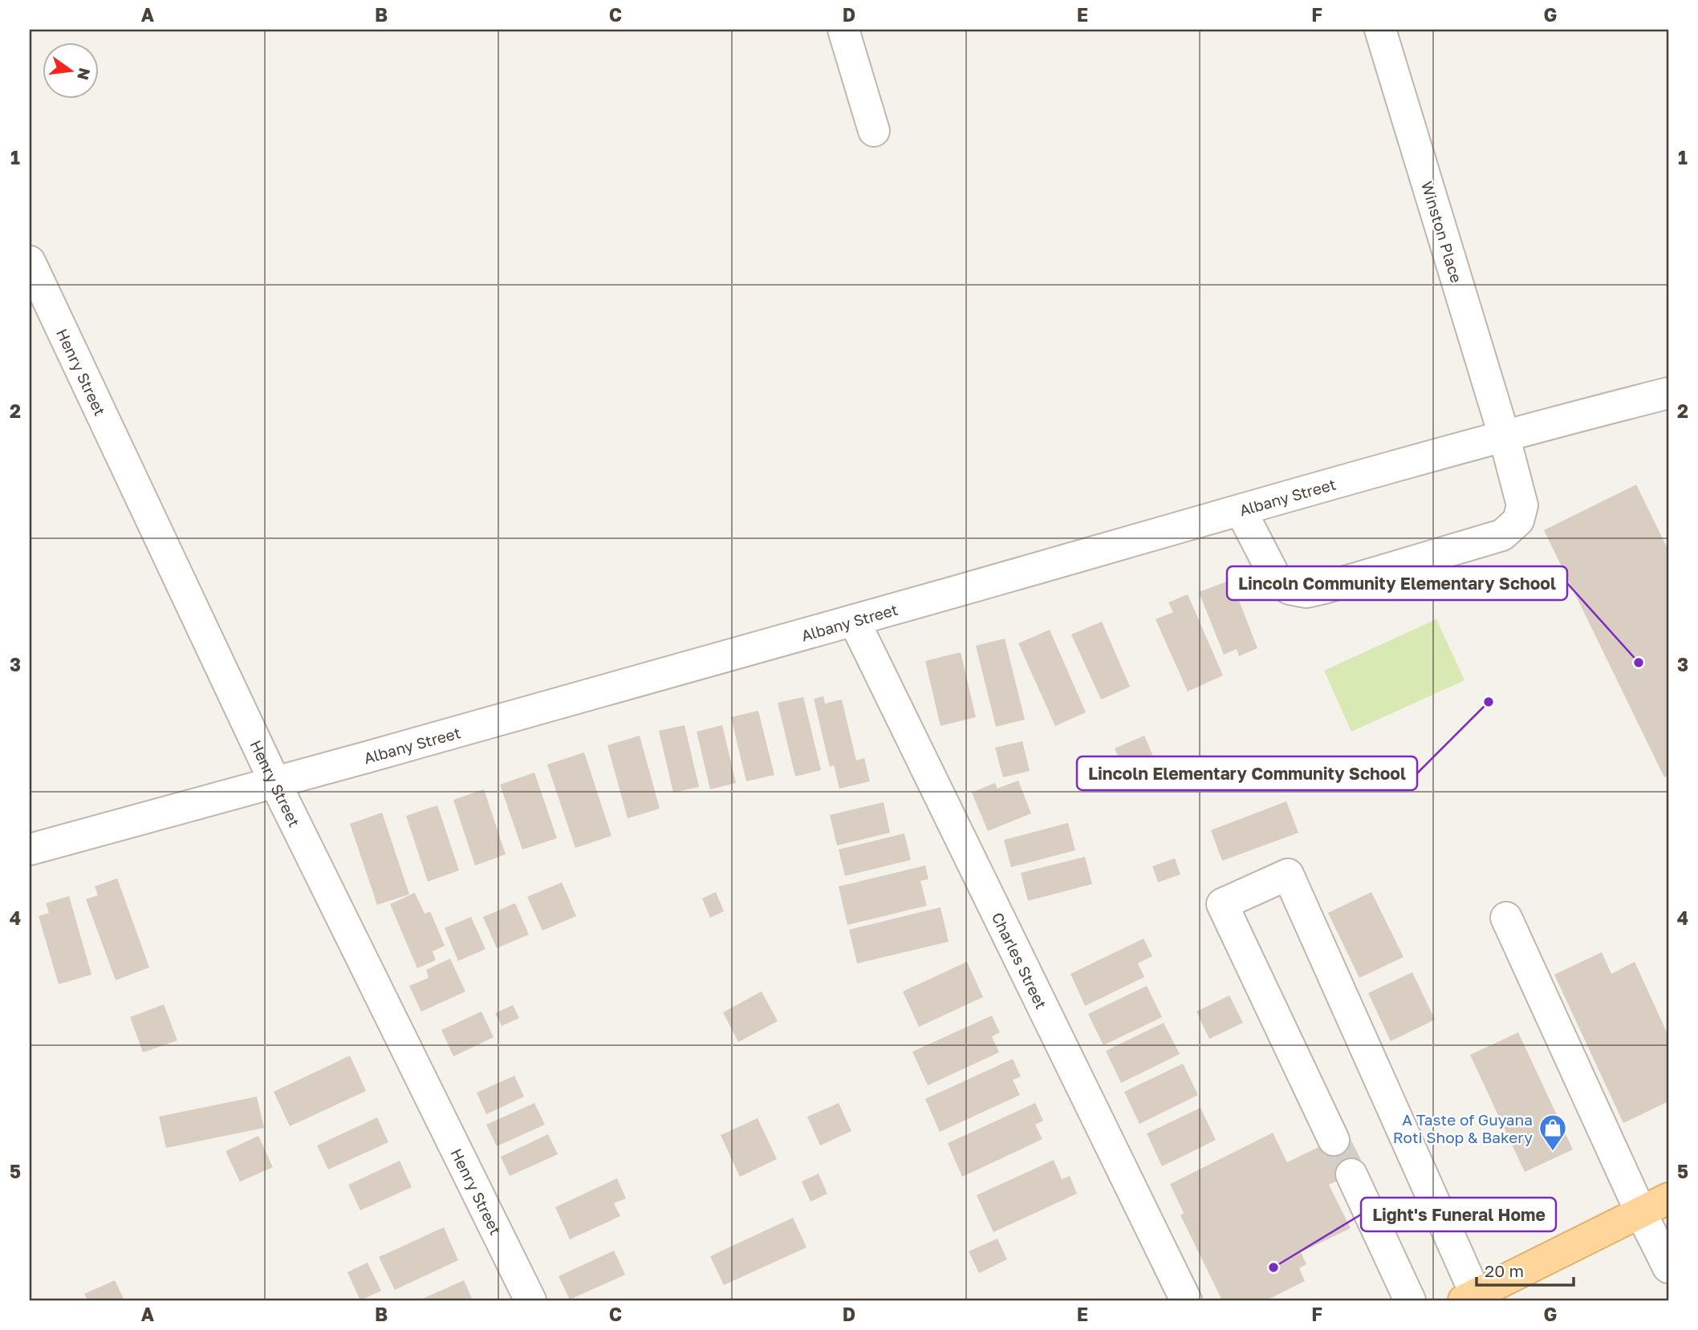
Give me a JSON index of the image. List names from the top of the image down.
{
  "streets": {
    "street": [
      "Winston Place",
      "Henry Street",
      "Albany Street",
      "Charles Street"
    ]
  },
  "crossings": [
    ["Winston Place", "Albany Street"],
    ["Henry Street", "Albany Street"],
    ["Albany Street", "Charles Street"]
  ],
  "places": {
    "other": ["Lincoln Community Elementary School", "Lincoln Elementary Community School", "Light's Funeral Home"],
    "shop": ["A Taste of Guyana Roti Shop & Bakery"]
  },
  "scale_bar": "20 m",
  "north": "right",
  "grid": {
    "columns": [
      "A",
      "B",
      "C",
      "D",
      "E",
      "F",
      "G"
    ],
    "rows": [
      "1",
      "2",
      "3",
      "4",
      "5"
    ]
  }
}
